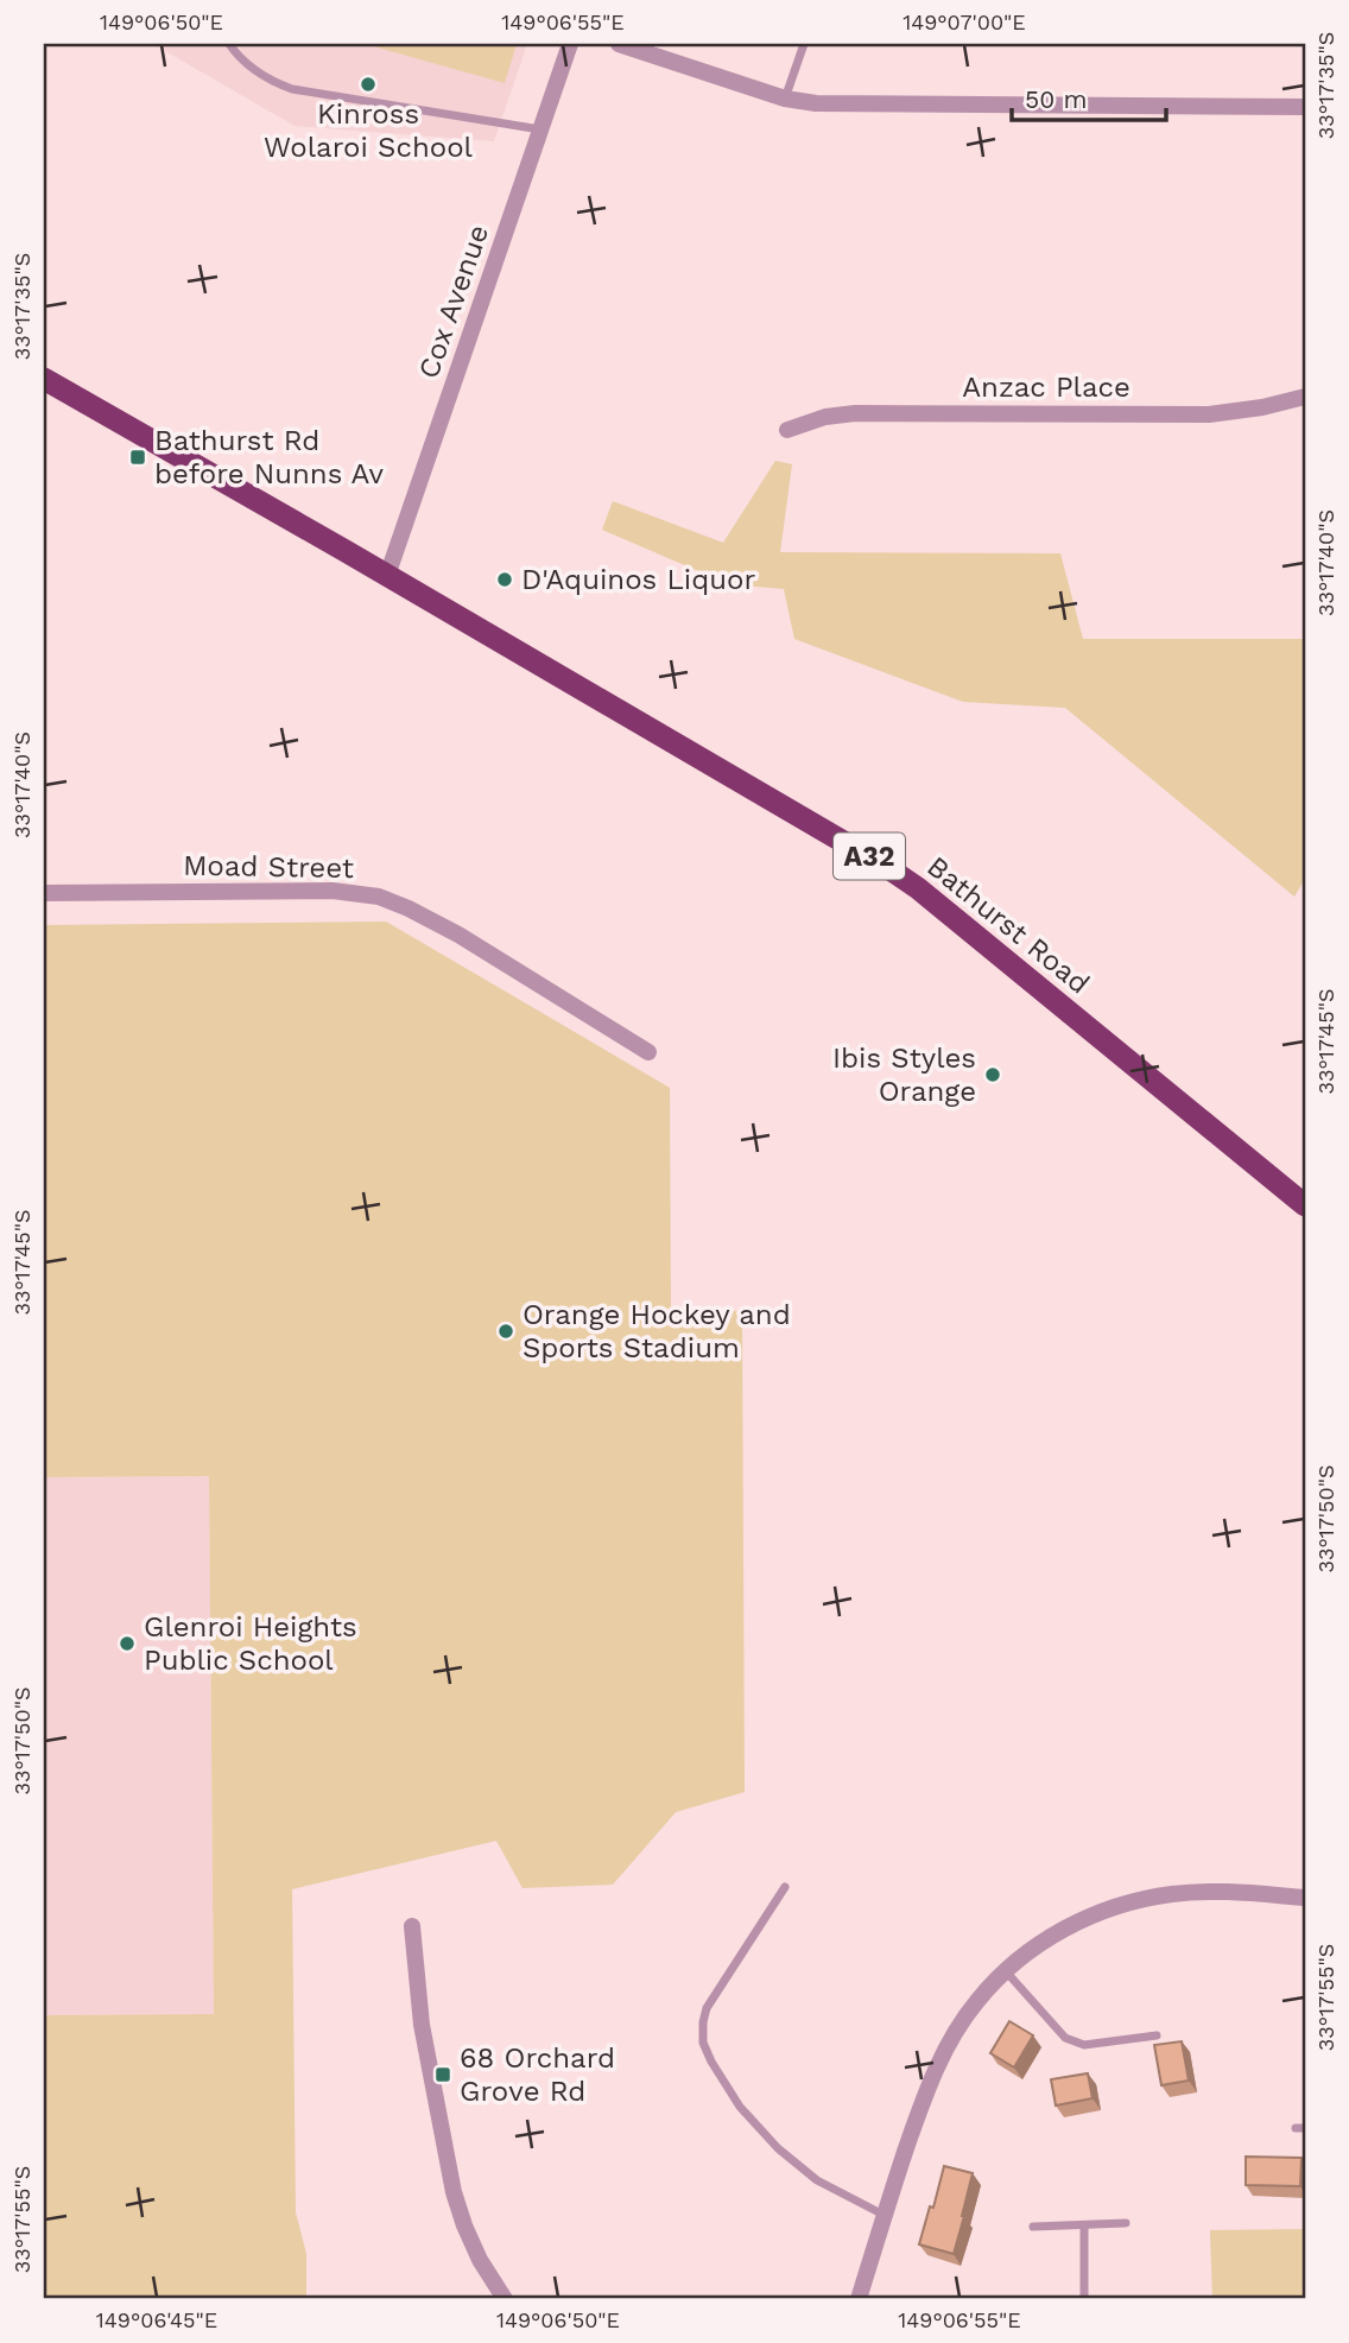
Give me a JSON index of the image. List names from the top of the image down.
{
  "streets": {
    "highway": ["A32", "Bathurst Road"],
    "street": ["Cox Avenue", "Anzac Place", "Moad Street"]
  },
  "crossings": [
    ["Cox Avenue", "Bathurst Road"]
  ],
  "places": {
    "other": [
      "Kinross Wolaroi School",
      "D'Aquinos Liquor",
      "Ibis Styles Orange",
      "Orange Hockey and Sports Stadium",
      "Glenroi Heights Public School"
    ],
    "transit": ["Bathurst Rd before Nunns Av", "68 Orchard Grove Rd"]
  },
  "scale_bar": "50 m",
  "coordinates": [
    "149°06'50\"E",
    "149°06'55\"E",
    "149°07'00\"E",
    "33°17'35\"S",
    "33°17'40\"S",
    "33°17'45\"S",
    "33°17'50\"S",
    "33°17'55\"S",
    "149°06'45\"E"
  ]
}
